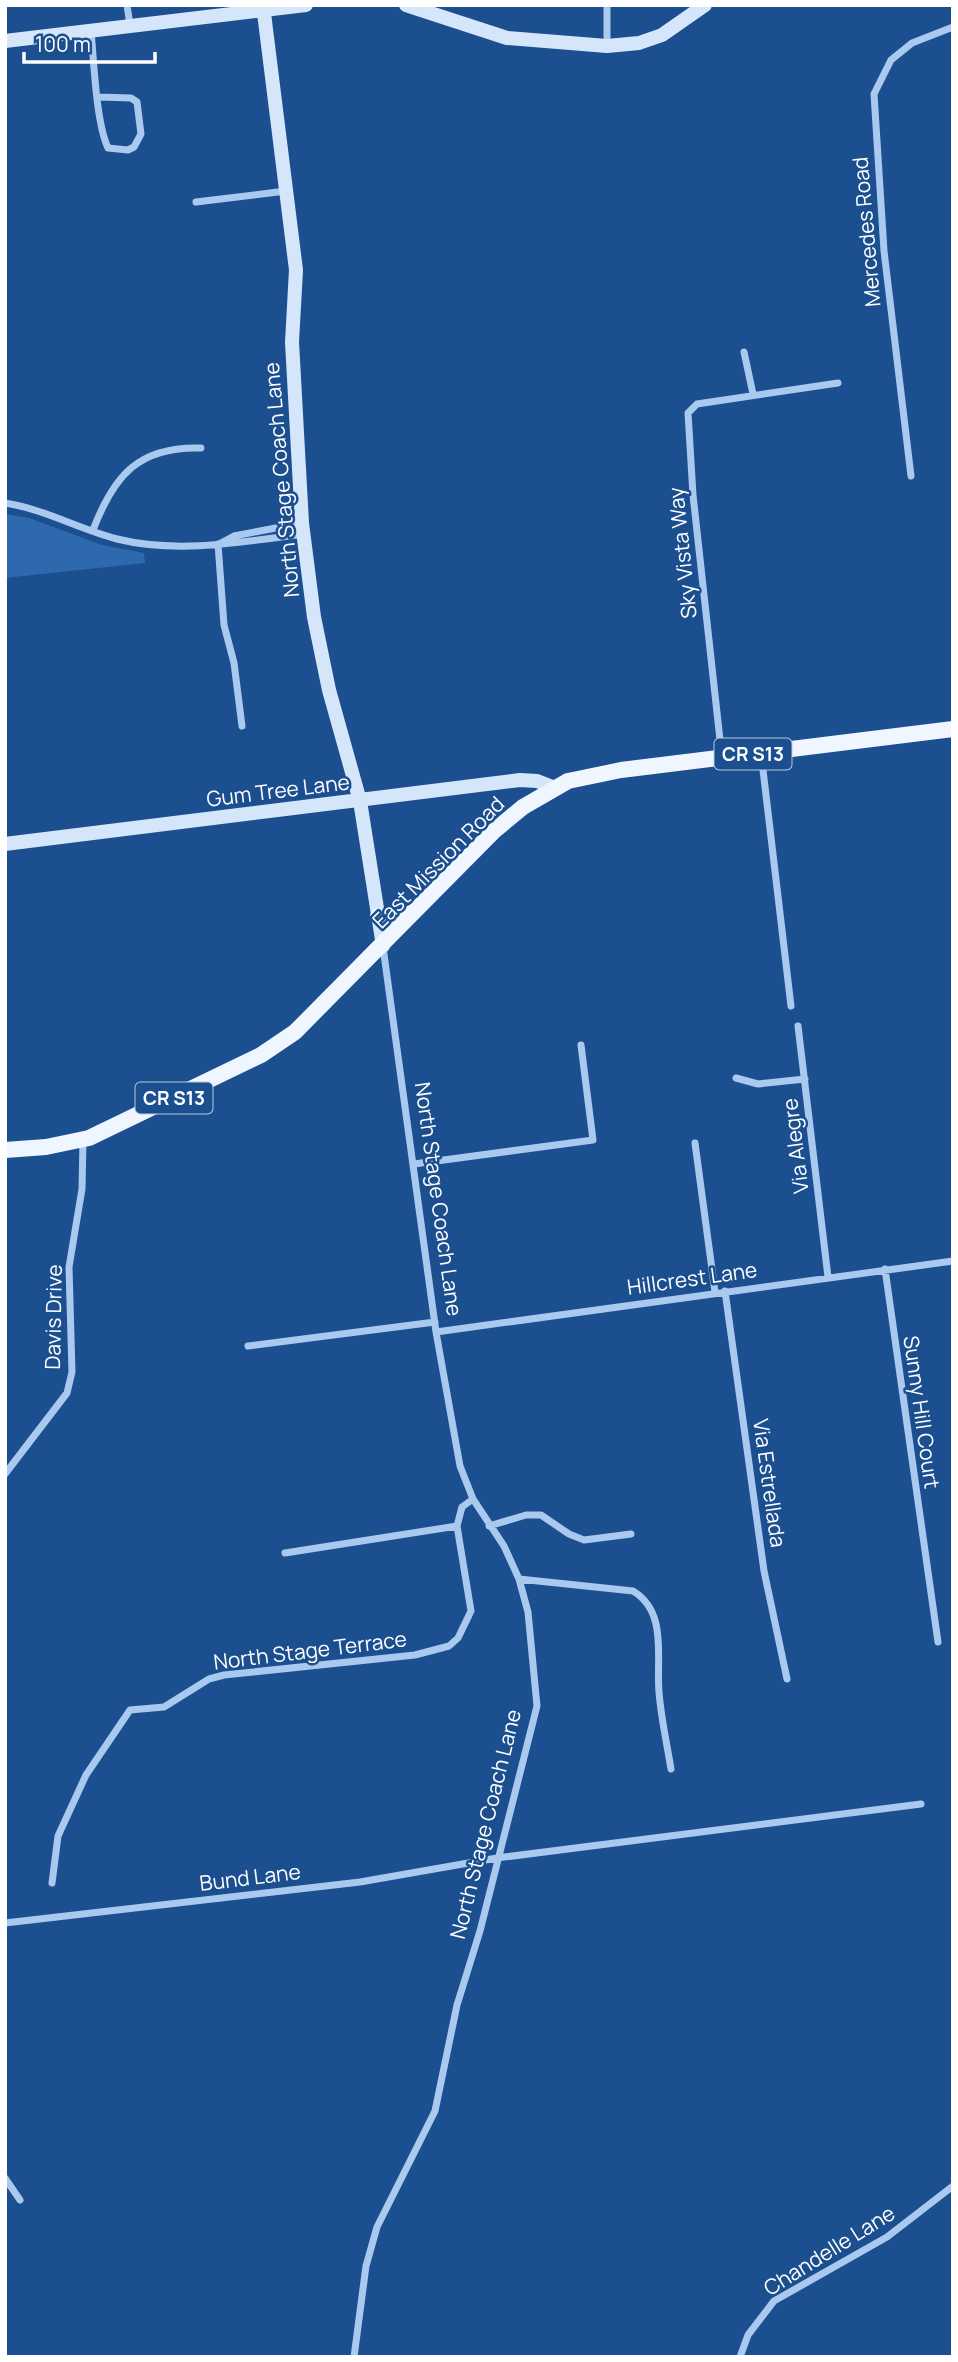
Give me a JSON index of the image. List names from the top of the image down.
{
  "streets": {
    "main road": ["CR S13", "East Mission Road"],
    "street": [
      "Mercedes Road",
      "North Stage Coach Lane",
      "Sky Vista Way",
      "Gum Tree Lane",
      "Via Alegre",
      "Hillcrest Lane",
      "Davis Drive",
      "Sunny Hill Court",
      "Via Estrellada",
      "North Stage Terrace",
      "Bund Lane",
      "Chandelle Lane"
    ]
  },
  "crossings": [
    ["North Stage Coach Lane", "Gum Tree Lane"],
    ["North Stage Coach Lane", "East Mission Road"],
    ["North Stage Coach Lane", "Hillcrest Lane"],
    ["North Stage Coach Lane", "Bund Lane"],
    ["Sky Vista Way", "East Mission Road"],
    ["Gum Tree Lane", "East Mission Road"],
    ["East Mission Road", "Davis Drive"],
    ["Via Alegre", "Hillcrest Lane"],
    ["Hillcrest Lane", "Sunny Hill Court"],
    ["Hillcrest Lane", "Via Estrellada"]
  ],
  "scale_bar": "100 m"
}
